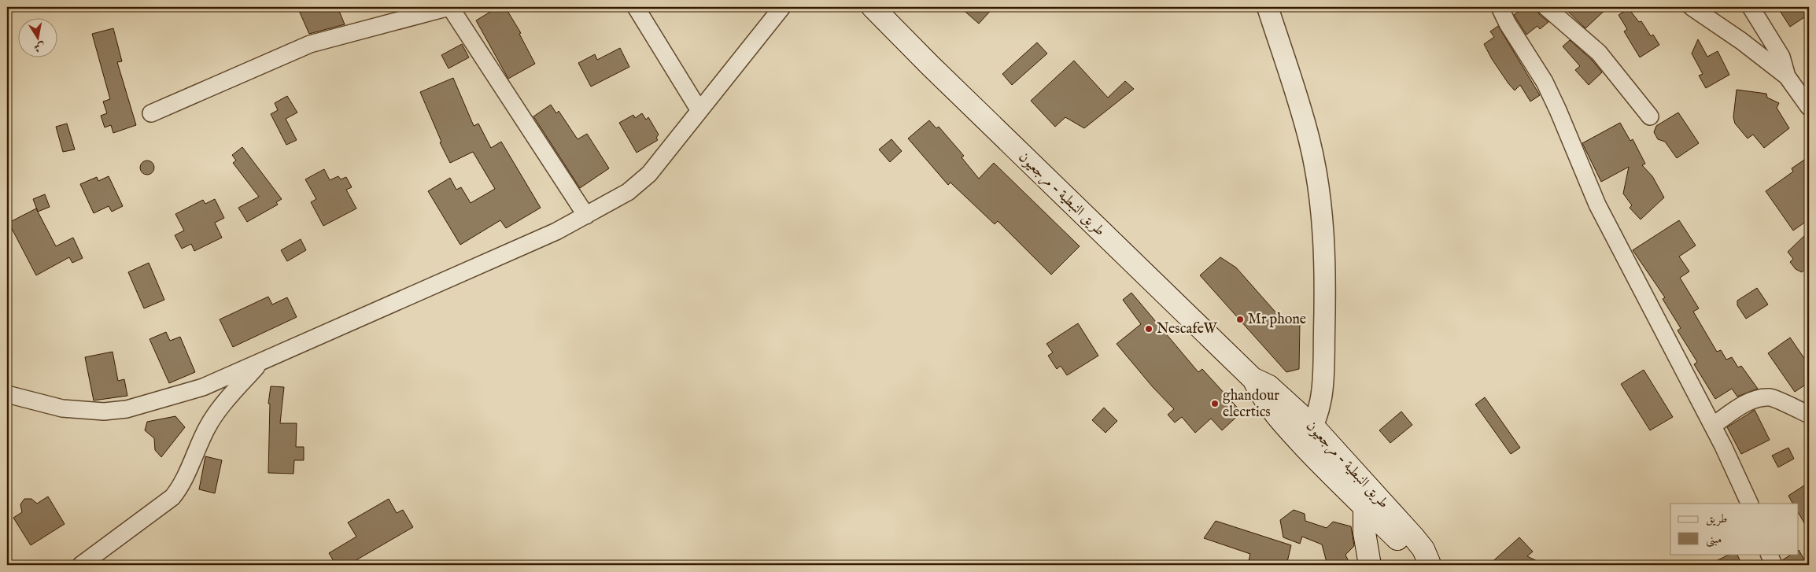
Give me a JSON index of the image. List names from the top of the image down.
{
  "streets": {
    "main road": ["طريق النبطية - مرجعيون"]
  },
  "places": ["Mr phone", "NescafeW", "ghandour elecrtics"],
  "legend": ["طريق", "مبنى"],
  "north": "bottom"
}
